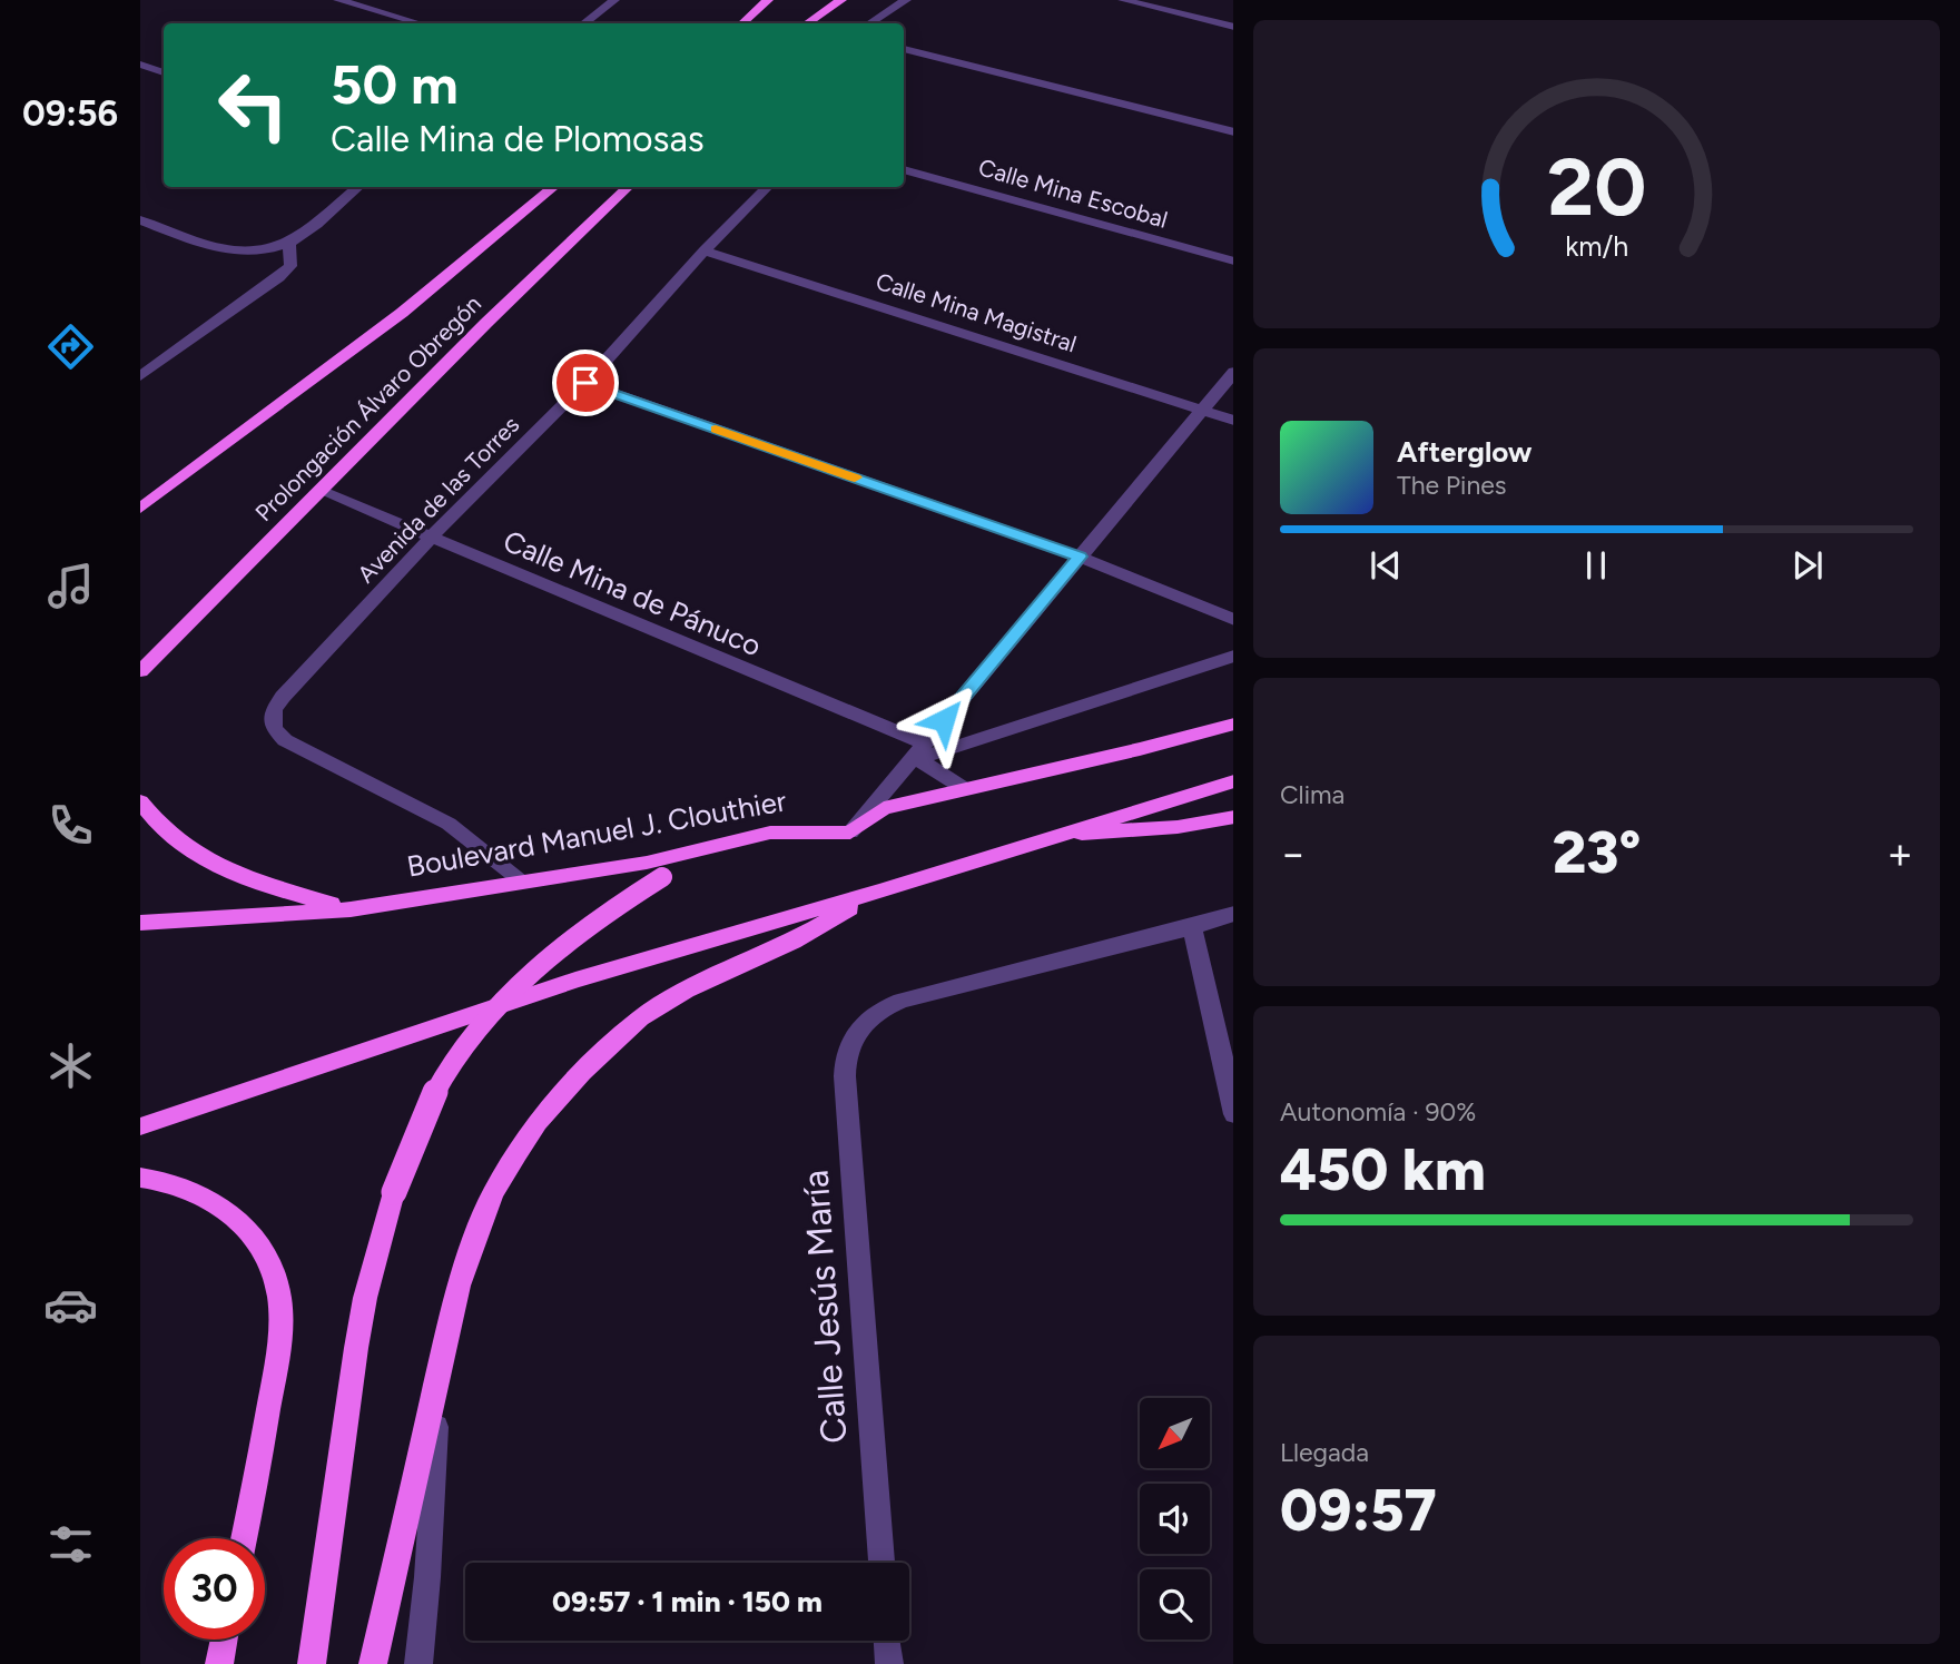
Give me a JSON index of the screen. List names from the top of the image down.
{
  "streets": {
    "main road": ["Prolongación Álvaro Obregón", "Boulevard Manuel J. Clouthier"],
    "street": [
      "Calle Mina Escobal",
      "Calle Mina Magistral",
      "Avenida de las Torres",
      "Calle Mina de Pánuco",
      "Calle Jesús María"
    ]
  },
  "crossings": [
    ["Calle Mina Magistral", "Avenida de las Torres"],
    ["Prolongación Álvaro Obregón", "Calle Mina de Pánuco"],
    ["Avenida de las Torres", "Calle Mina de Pánuco"],
    ["Avenida de las Torres", "Boulevard Manuel J. Clouthier"]
  ],
  "north": "bottom left",
  "page": {
    "tabs": "09:56",
    "turn": ["50 m", "Calle Mina de Plomosas"],
    "song": ["Afterglow", "The Pines"],
    "tile": [
      "Clima",
      ["Autonomía · 90%", "450 km"],
      ["Llegada", "09:57"]
    ],
    "heat": ["−", "23°", "+"],
    "limit": "30",
    "trip": "09:57 · 1 min · 150 m",
    "gauge": ["20", "km/h"]
  }
}
